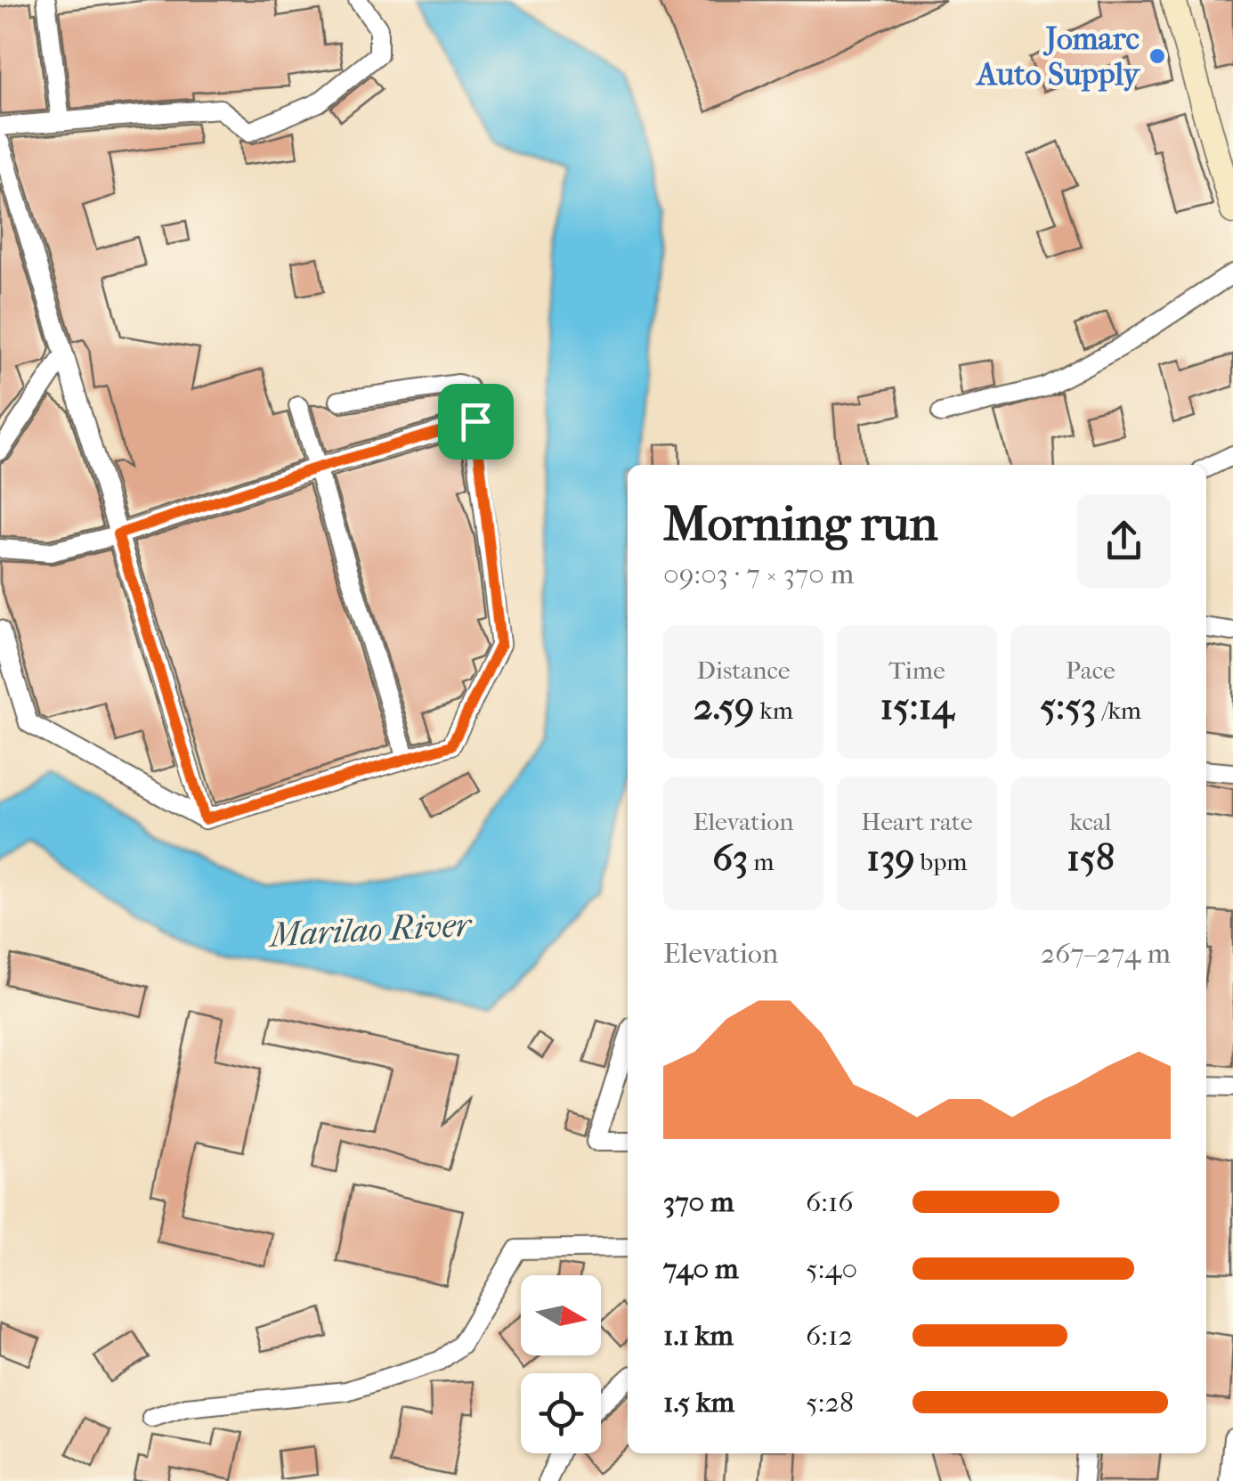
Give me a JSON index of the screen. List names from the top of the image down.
{
  "water": ["Marilao River"],
  "places": ["Jomarc Auto Supply"],
  "north": "right",
  "page": {
    "heading": ["Morning run", "09:03 · 7 × 370 m"],
    "stats": [
      ["Distance", "2.59 km"],
      ["Time", "15:14"],
      ["Pace", "5:53 /km"],
      ["Elevation", "63 m"],
      ["Heart rate", "139 bpm"],
      ["kcal", "158"]
    ],
    "chart": ["Elevation", "267–274 m"],
    "list": [
      {
        "name": "370 m",
        "note": "6:16"
      },
      {
        "name": "740 m",
        "note": "5:40"
      },
      {
        "name": "1.1 km",
        "note": "6:12"
      },
      {
        "name": "1.5 km",
        "note": "5:28"
      }
    ]
  }
}
